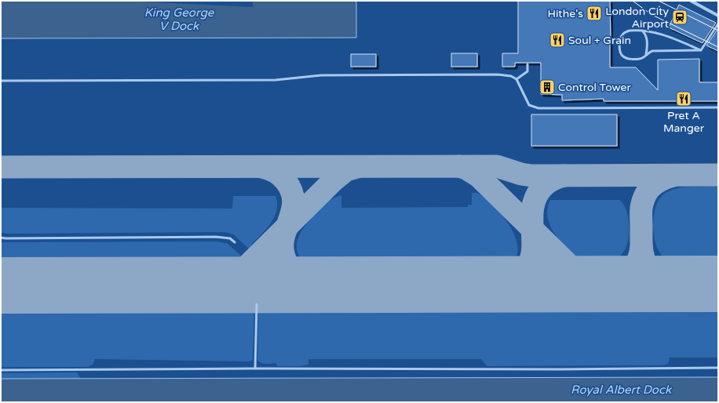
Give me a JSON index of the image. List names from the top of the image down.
{
  "water": ["King George V Dock", "Royal Albert Dock"],
  "places": {
    "restaurant": ["Hithe's", "Soul + Grain", "Pret A Manger"],
    "station": ["London City Airport"],
    "building": ["Control Tower"]
  }
}
